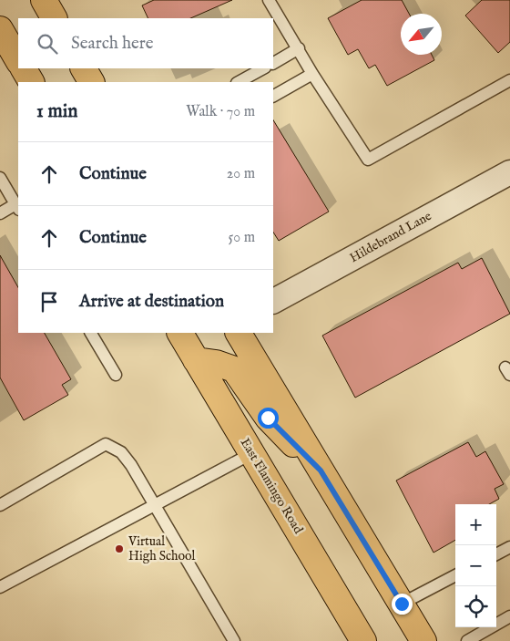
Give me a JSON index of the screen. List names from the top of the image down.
{
  "streets": {
    "main road": ["East Flamingo Road"],
    "street": ["Hildebrand Lane"]
  },
  "places": ["Virtual High School"],
  "north": "bottom left",
  "page": {
    "search": "Search here",
    "heading": ["1 min", "Walk · 70 m"],
    "list": [
      ["Continue", "20 m"],
      ["Continue", "50 m"],
      "Arrive at destination"
    ],
    "map_buttons": ["+", "−"]
  }
}
